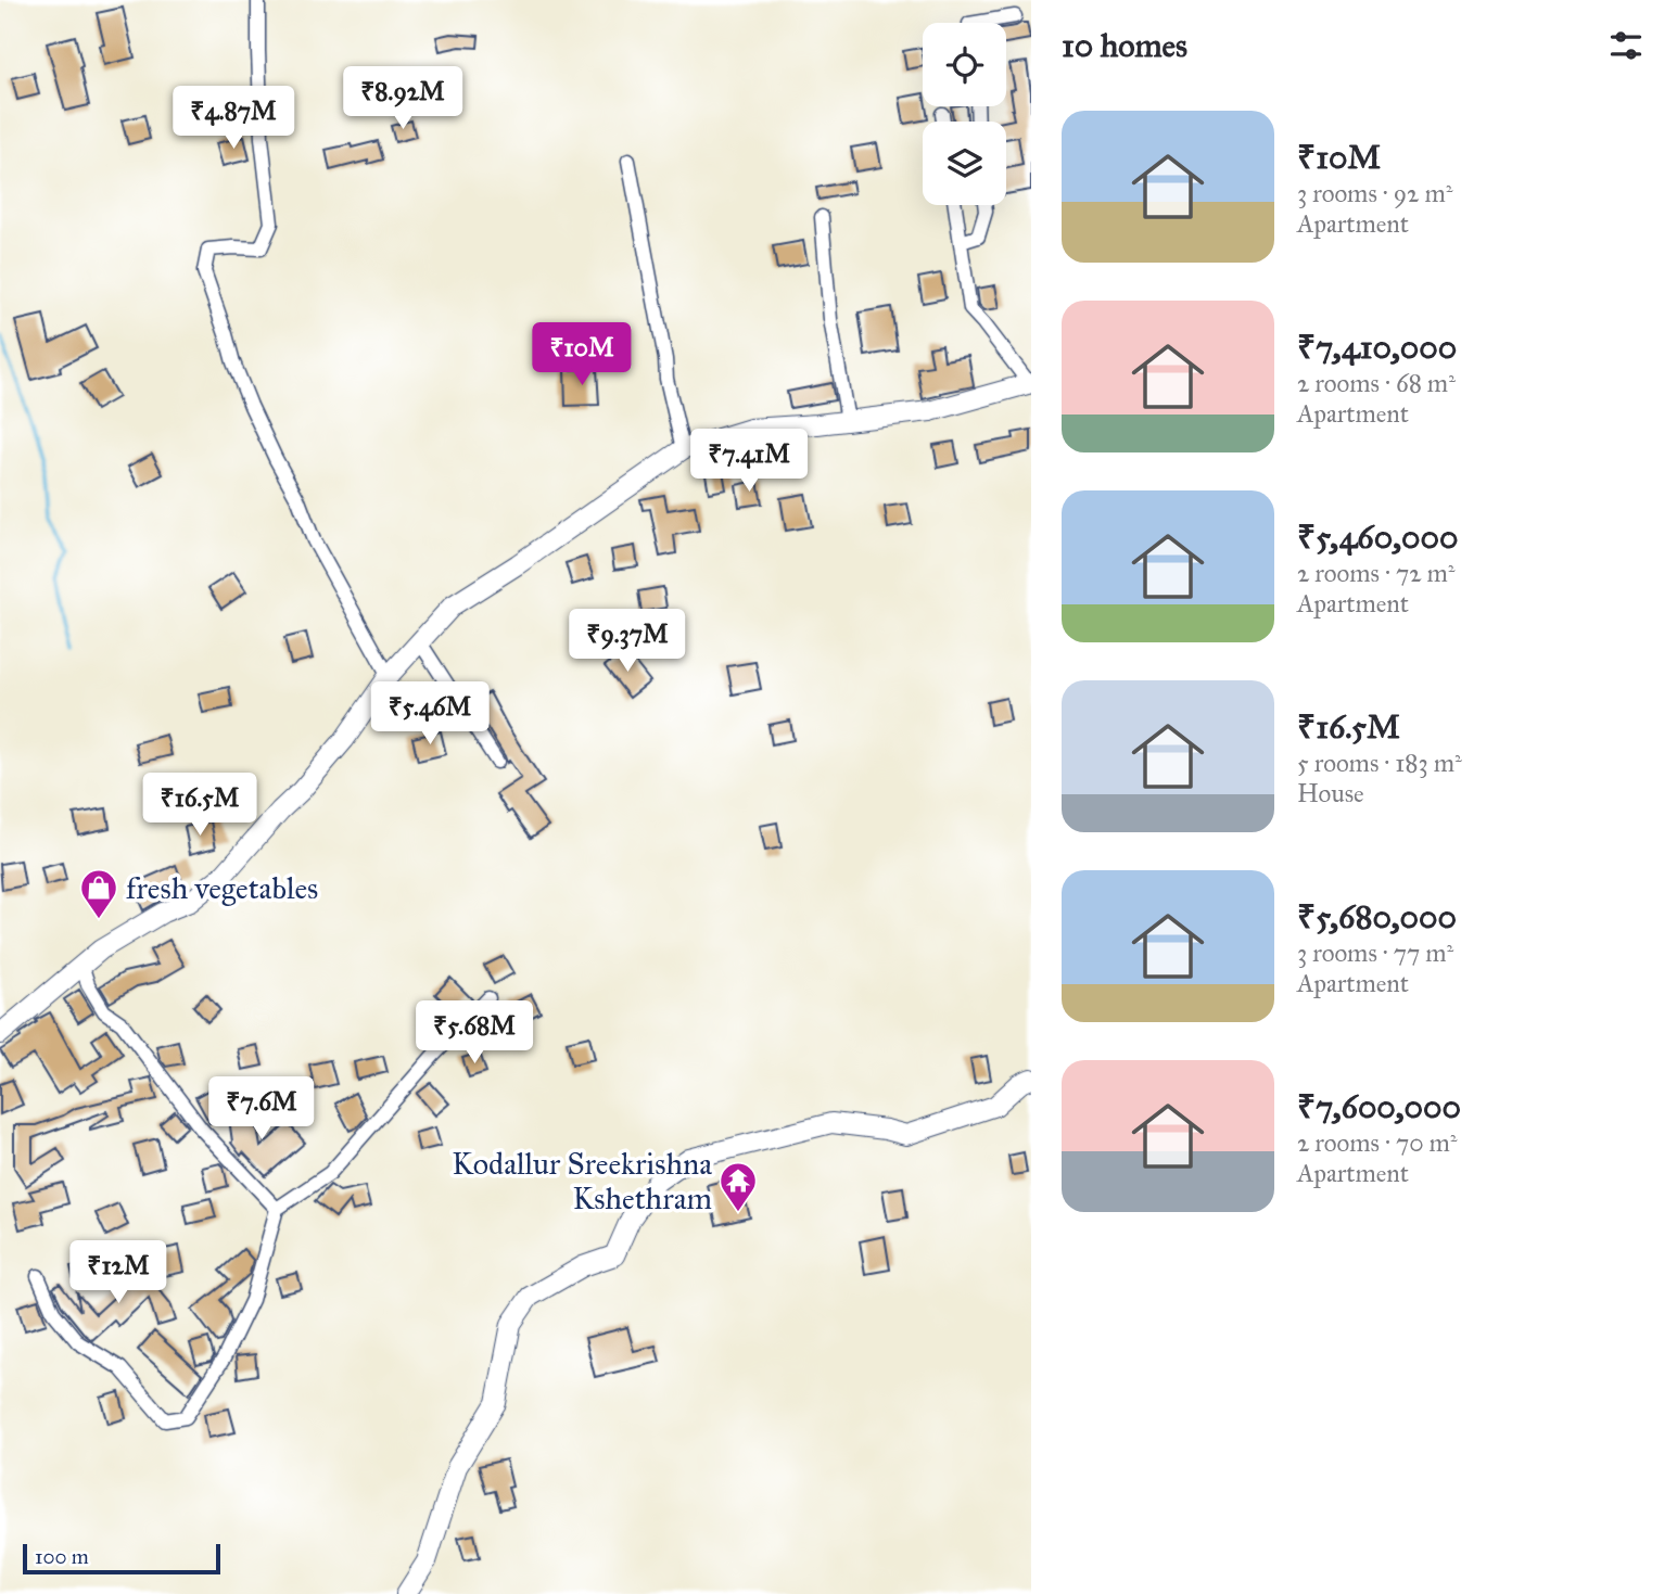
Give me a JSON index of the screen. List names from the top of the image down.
{
  "places": {
    "shop": ["fresh vegetables"],
    "temple": ["Kodallur Sreekrishna Kshethram"]
  },
  "scale_bar": "100 m",
  "page": {
    "heading": "10 homes",
    "price": [
      "₹8.92M",
      "₹4.87M",
      "₹10M",
      "₹7.41M",
      "₹9.37M",
      "₹5.46M",
      "₹16.5M",
      "₹5.68M",
      "₹7.6M",
      "₹12M"
    ],
    "list": [
      {
        "name": "₹10M",
        "note": "3 rooms · 92 m² · Apartment"
      },
      {
        "name": "₹7,410,000",
        "note": "2 rooms · 68 m² · Apartment"
      },
      {
        "name": "₹5,460,000",
        "note": "2 rooms · 72 m² · Apartment"
      },
      {
        "name": "₹16.5M",
        "note": "5 rooms · 183 m² · House"
      },
      {
        "name": "₹5,680,000",
        "note": "3 rooms · 77 m² · Apartment"
      },
      {
        "name": "₹7,600,000",
        "note": "2 rooms · 70 m² · Apartment"
      }
    ],
    "scale": "100 m"
  }
}
